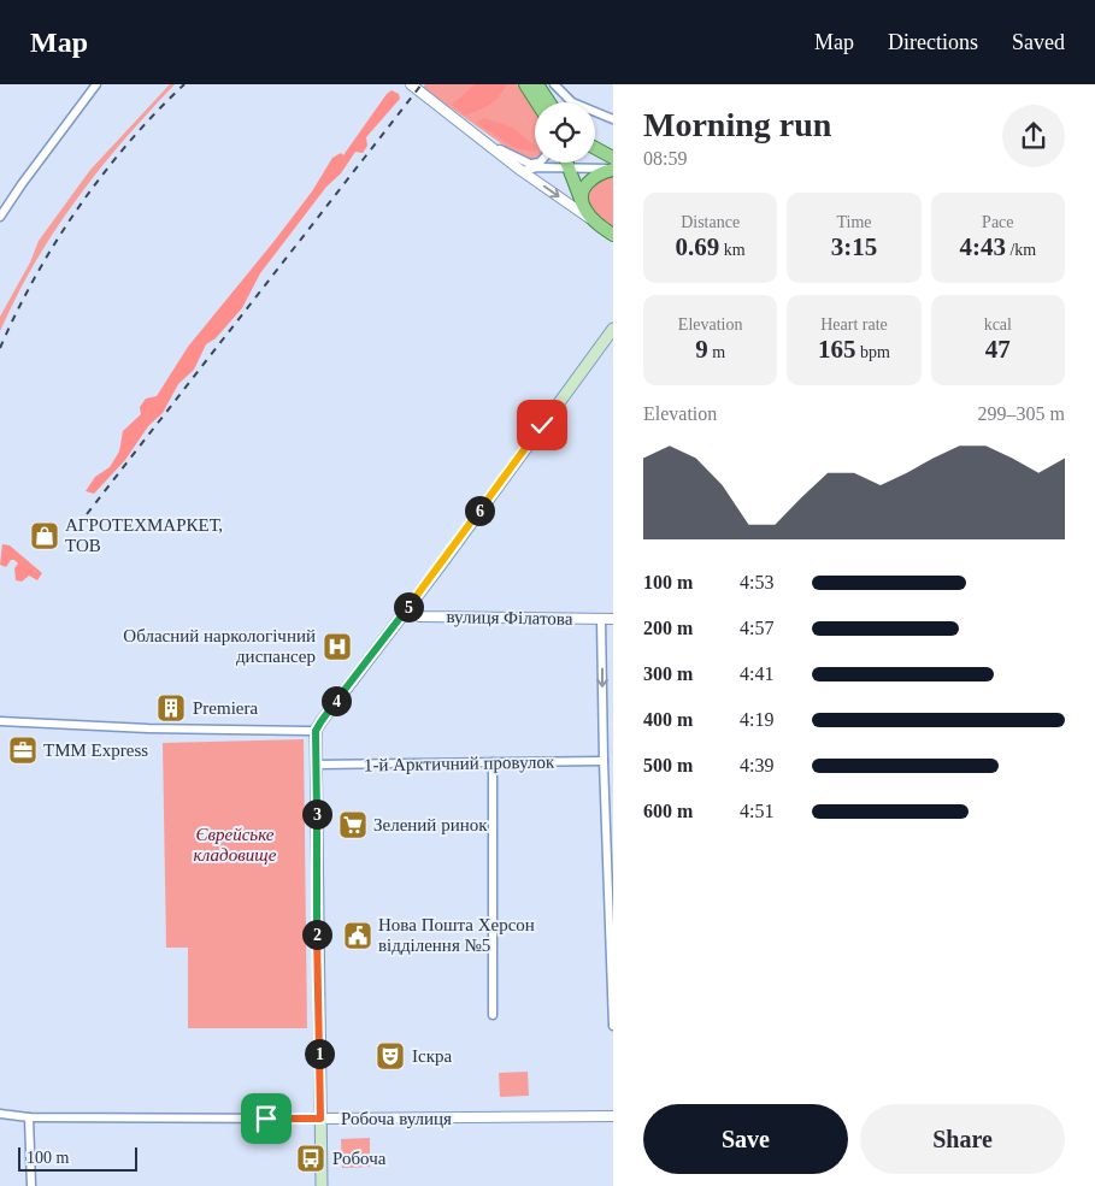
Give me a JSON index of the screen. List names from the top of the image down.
{
  "streets": {
    "street": ["вулиця Філатова", "1-й Арктичний провулок", "Робоча вулиця"]
  },
  "parks": ["Єврейське кладовище"],
  "places": {
    "shop": ["АГРОТЕХМАРКЕТ, ТОВ"],
    "hospital": ["Обласний наркологічний диспансер"],
    "building": ["Premiera"],
    "office": ["TMM Express"],
    "supermarket": ["Зелений ринок"],
    "public building": ["Нова Пошта Херсон відділення №5"],
    "theatre": ["Іскра"],
    "bus stop": ["Робоча"]
  },
  "scale_bar": "100 m",
  "page": {
    "header": "Map",
    "nav": ["Map", "Directions", "Saved"],
    "heading": ["Morning run", "08:59"],
    "stats": [
      ["Distance", "0.69 km"],
      ["Time", "3:15"],
      ["Pace", "4:43 /km"],
      ["Elevation", "9 m"],
      ["Heart rate", "165 bpm"],
      ["kcal", "47"]
    ],
    "chart": ["Elevation", "299–305 m"],
    "pins": [
      "6",
      "5",
      "4",
      "3",
      "2",
      "1"
    ],
    "list": [
      {
        "name": "100 m",
        "note": "4:53"
      },
      {
        "name": "200 m",
        "note": "4:57"
      },
      {
        "name": "300 m",
        "note": "4:41"
      },
      {
        "name": "400 m",
        "note": "4:19"
      },
      {
        "name": "500 m",
        "note": "4:39"
      },
      {
        "name": "600 m",
        "note": "4:51"
      }
    ],
    "buttons": ["Save", "Share"],
    "scale": "100 m"
  }
}
